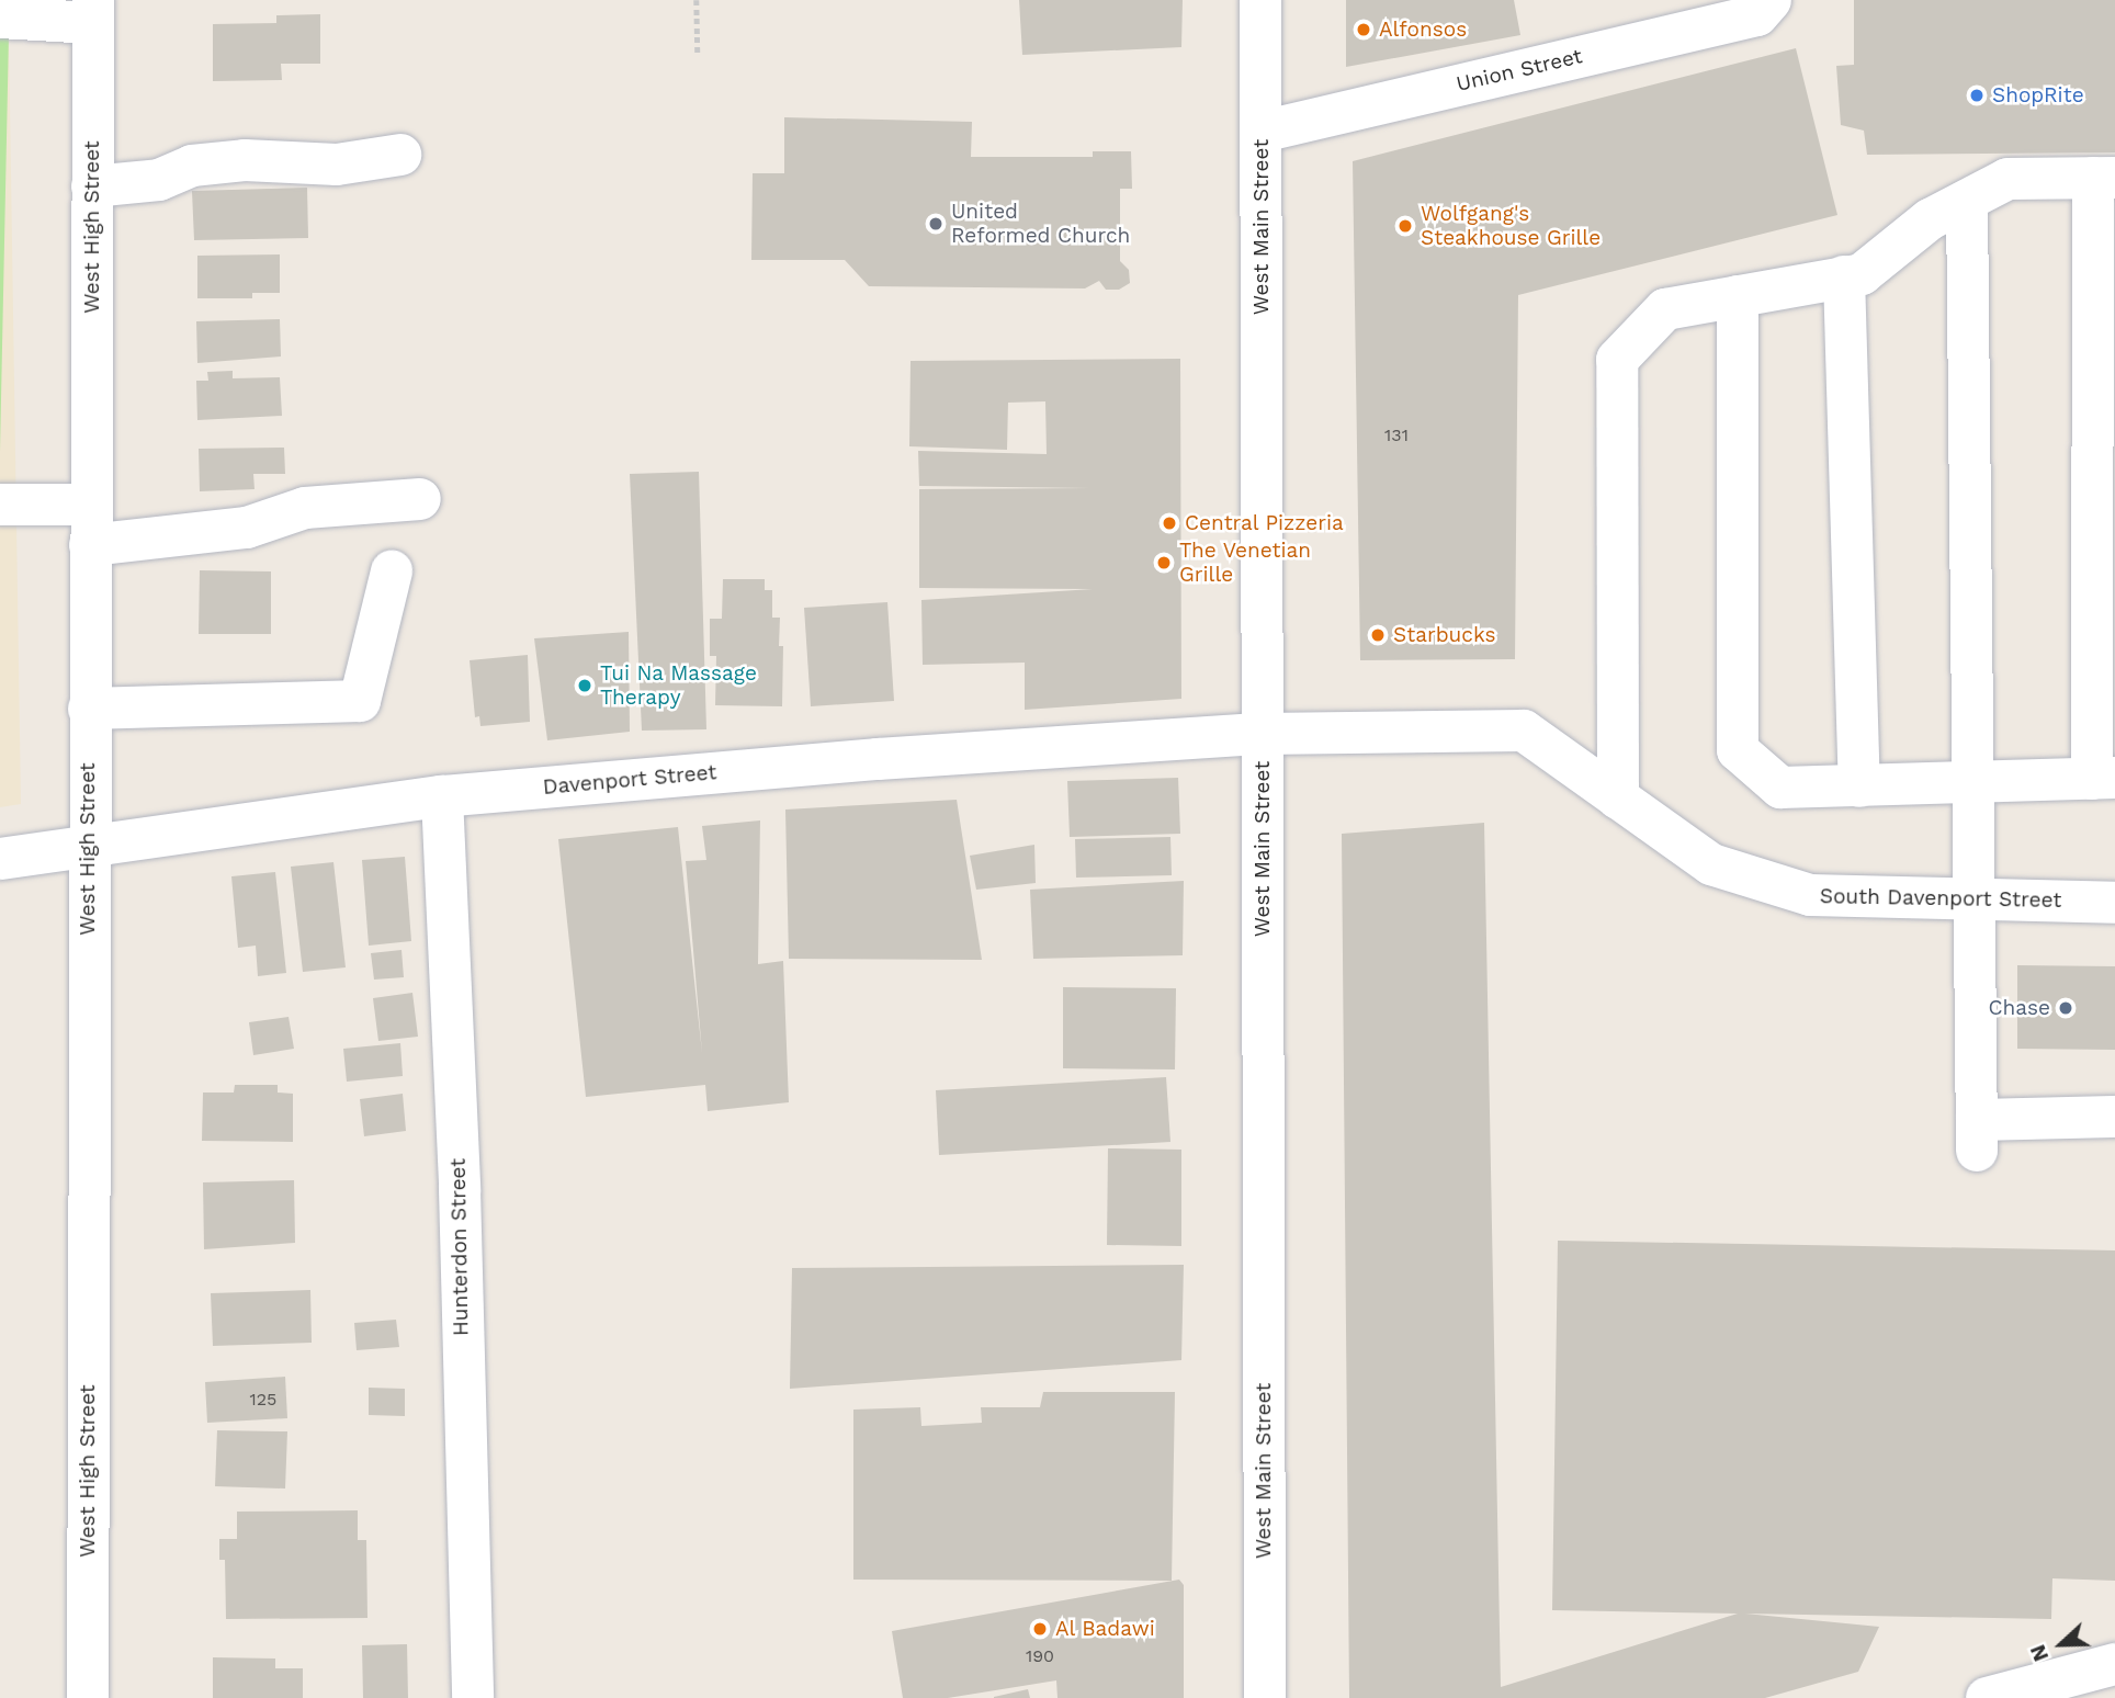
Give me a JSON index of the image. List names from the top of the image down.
{
  "streets": {
    "street": [
      "Union Street",
      "West High Street",
      "West Main Street",
      "Davenport Street",
      "South Davenport Street",
      "Hunterdon Street"
    ]
  },
  "crossings": [
    ["Union Street", "West Main Street"],
    ["West High Street", "Davenport Street"],
    ["West Main Street", "Davenport Street"],
    ["West Main Street", "South Davenport Street"],
    ["Davenport Street", "South Davenport Street"],
    ["Davenport Street", "Hunterdon Street"]
  ],
  "places": [
    "Alfonsos",
    "ShopRite",
    "United Reformed Church",
    "Wolfgang's Steakhouse Grille",
    "Central Pizzeria",
    "The Venetian Grille",
    "Starbucks",
    "Tui Na Massage Therapy",
    "Chase",
    "Al Badawi"
  ],
  "house_numbers": ["131", "125", "190"],
  "north": "left"
}
